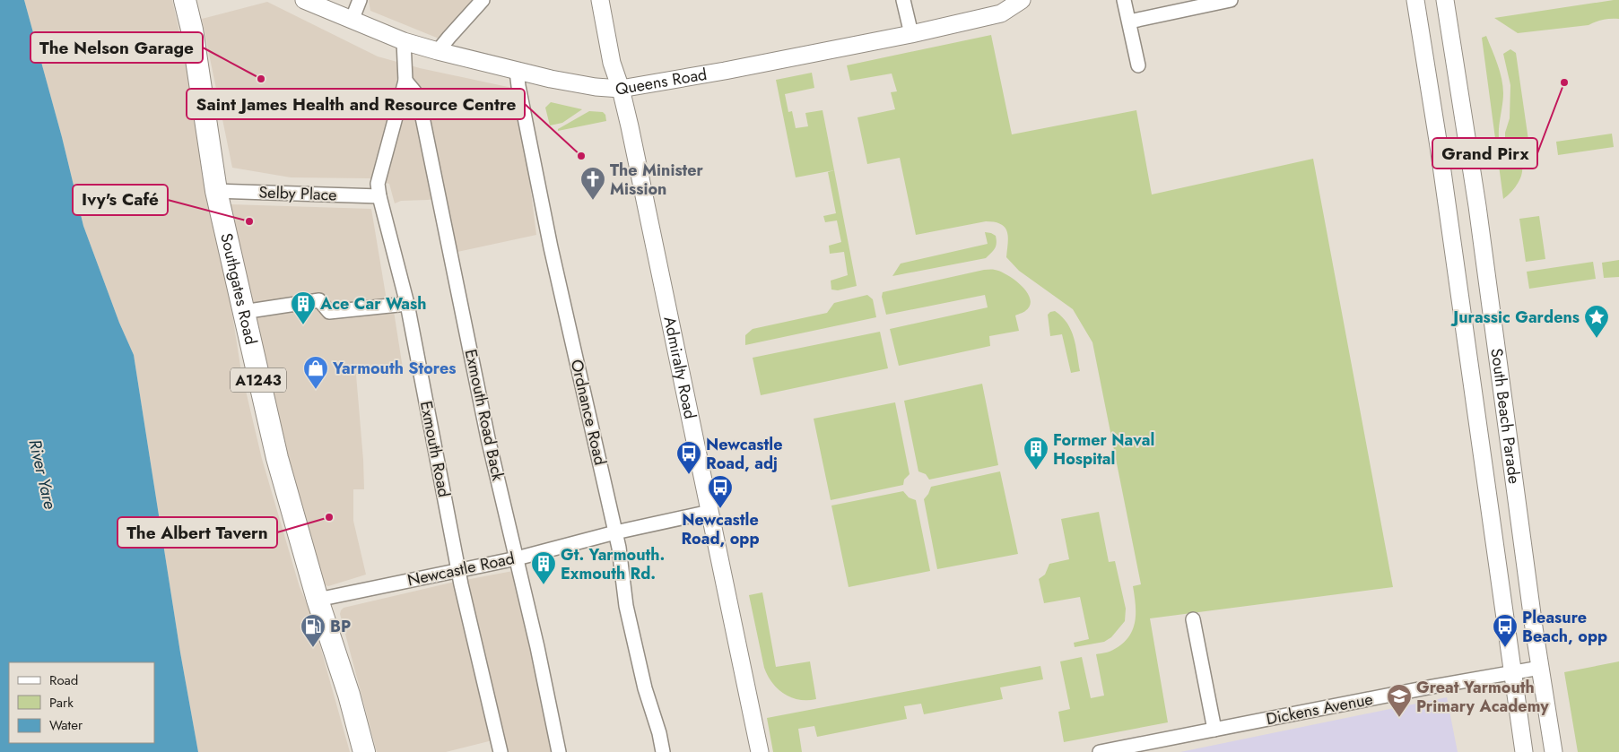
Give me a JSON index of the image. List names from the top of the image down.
{
  "streets": {
    "main road": ["Southgates Road", "A1243"],
    "street": [
      "Queens Road",
      "Selby Place",
      "Admiralty Road",
      "Ordnance Road",
      "Exmouth Road Back",
      "South Beach Parade",
      "Exmouth Road",
      "Newcastle Road",
      "Dickens Avenue"
    ]
  },
  "crossings": [
    ["Queens Road", "Admiralty Road"],
    ["Queens Road", "Ordnance Road"],
    ["Queens Road", "Exmouth Road"],
    ["Selby Place", "Southgates Road"],
    ["Selby Place", "Exmouth Road"],
    ["Southgates Road", "Newcastle Road"],
    ["Admiralty Road", "Newcastle Road"],
    ["Ordnance Road", "Newcastle Road"],
    ["Exmouth Road Back", "Exmouth Road"],
    ["Exmouth Road Back", "Newcastle Road"],
    ["South Beach Parade", "Dickens Avenue"],
    ["Exmouth Road", "Newcastle Road"]
  ],
  "water": ["River Yare"],
  "places": {
    "other": [
      "The Nelson Garage",
      "Grand Pirx",
      "Saint James Health and Resource Centre",
      "Ivy's Café",
      "The Albert Tavern"
    ],
    "church": ["The Minister Mission"],
    "building": ["Ace Car Wash", "Former Naval Hospital", "Gt. Yarmouth. Exmouth Rd."],
    "place": ["Jurassic Gardens"],
    "shop": ["Yarmouth Stores"],
    "bus stop": ["Newcastle Road, adj", "Newcastle Road, opp", "Pleasure Beach, opp"],
    "fuel station": ["BP"],
    "school or university": ["Great Yarmouth Primary Academy"]
  },
  "legend": ["Road", "Park", "Water"]
}
